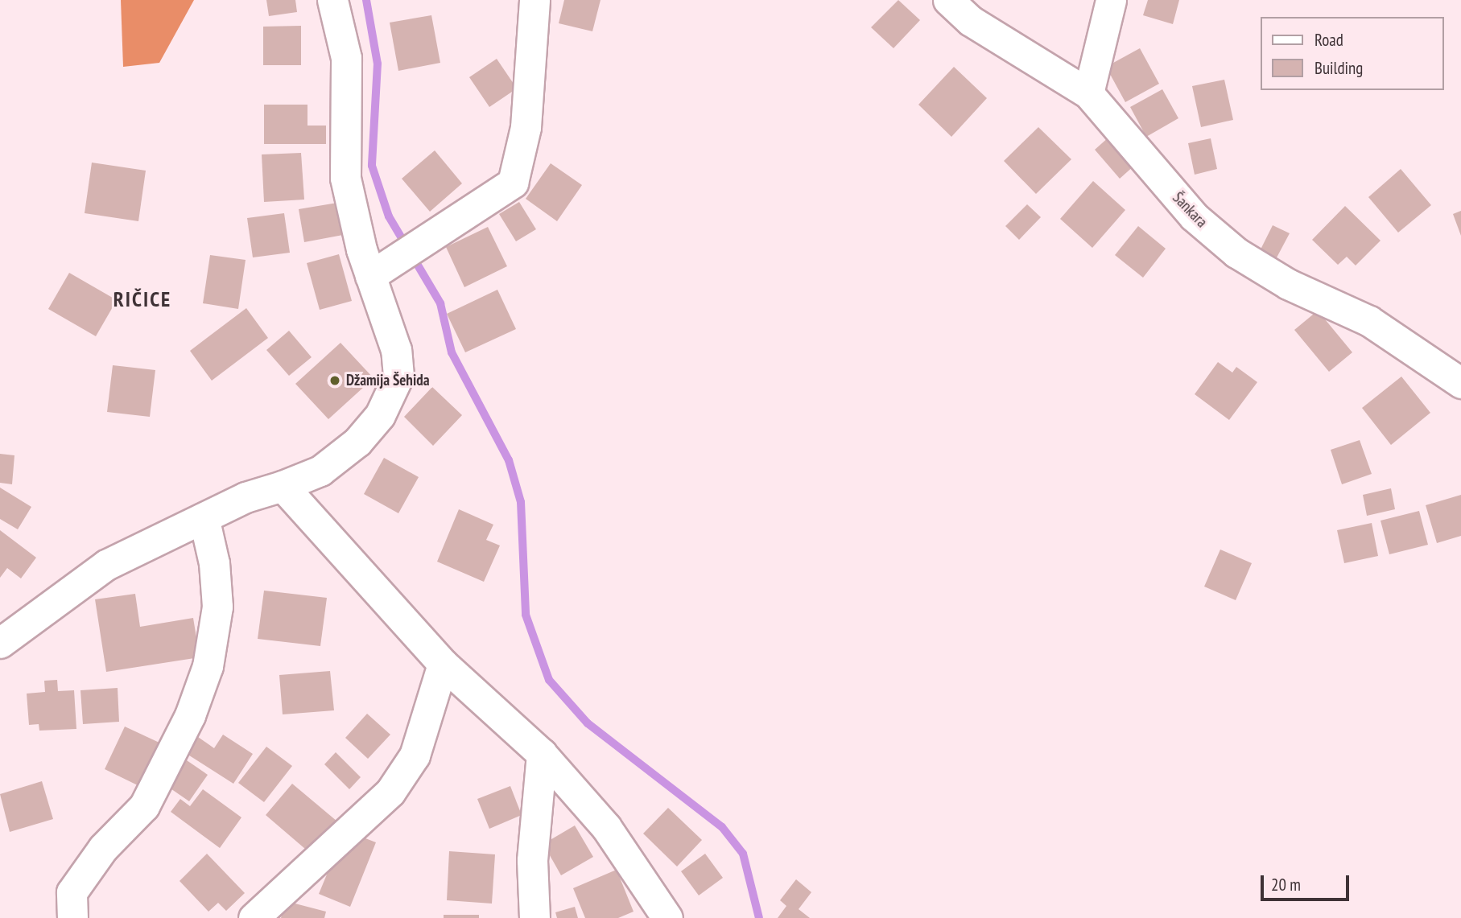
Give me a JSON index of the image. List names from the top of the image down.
{
  "streets": {
    "street": ["Šankara"]
  },
  "districts": ["RIČICE"],
  "places": ["Džamija Šehida"],
  "legend": ["Road", "Building"],
  "scale_bar": "20 m"
}
